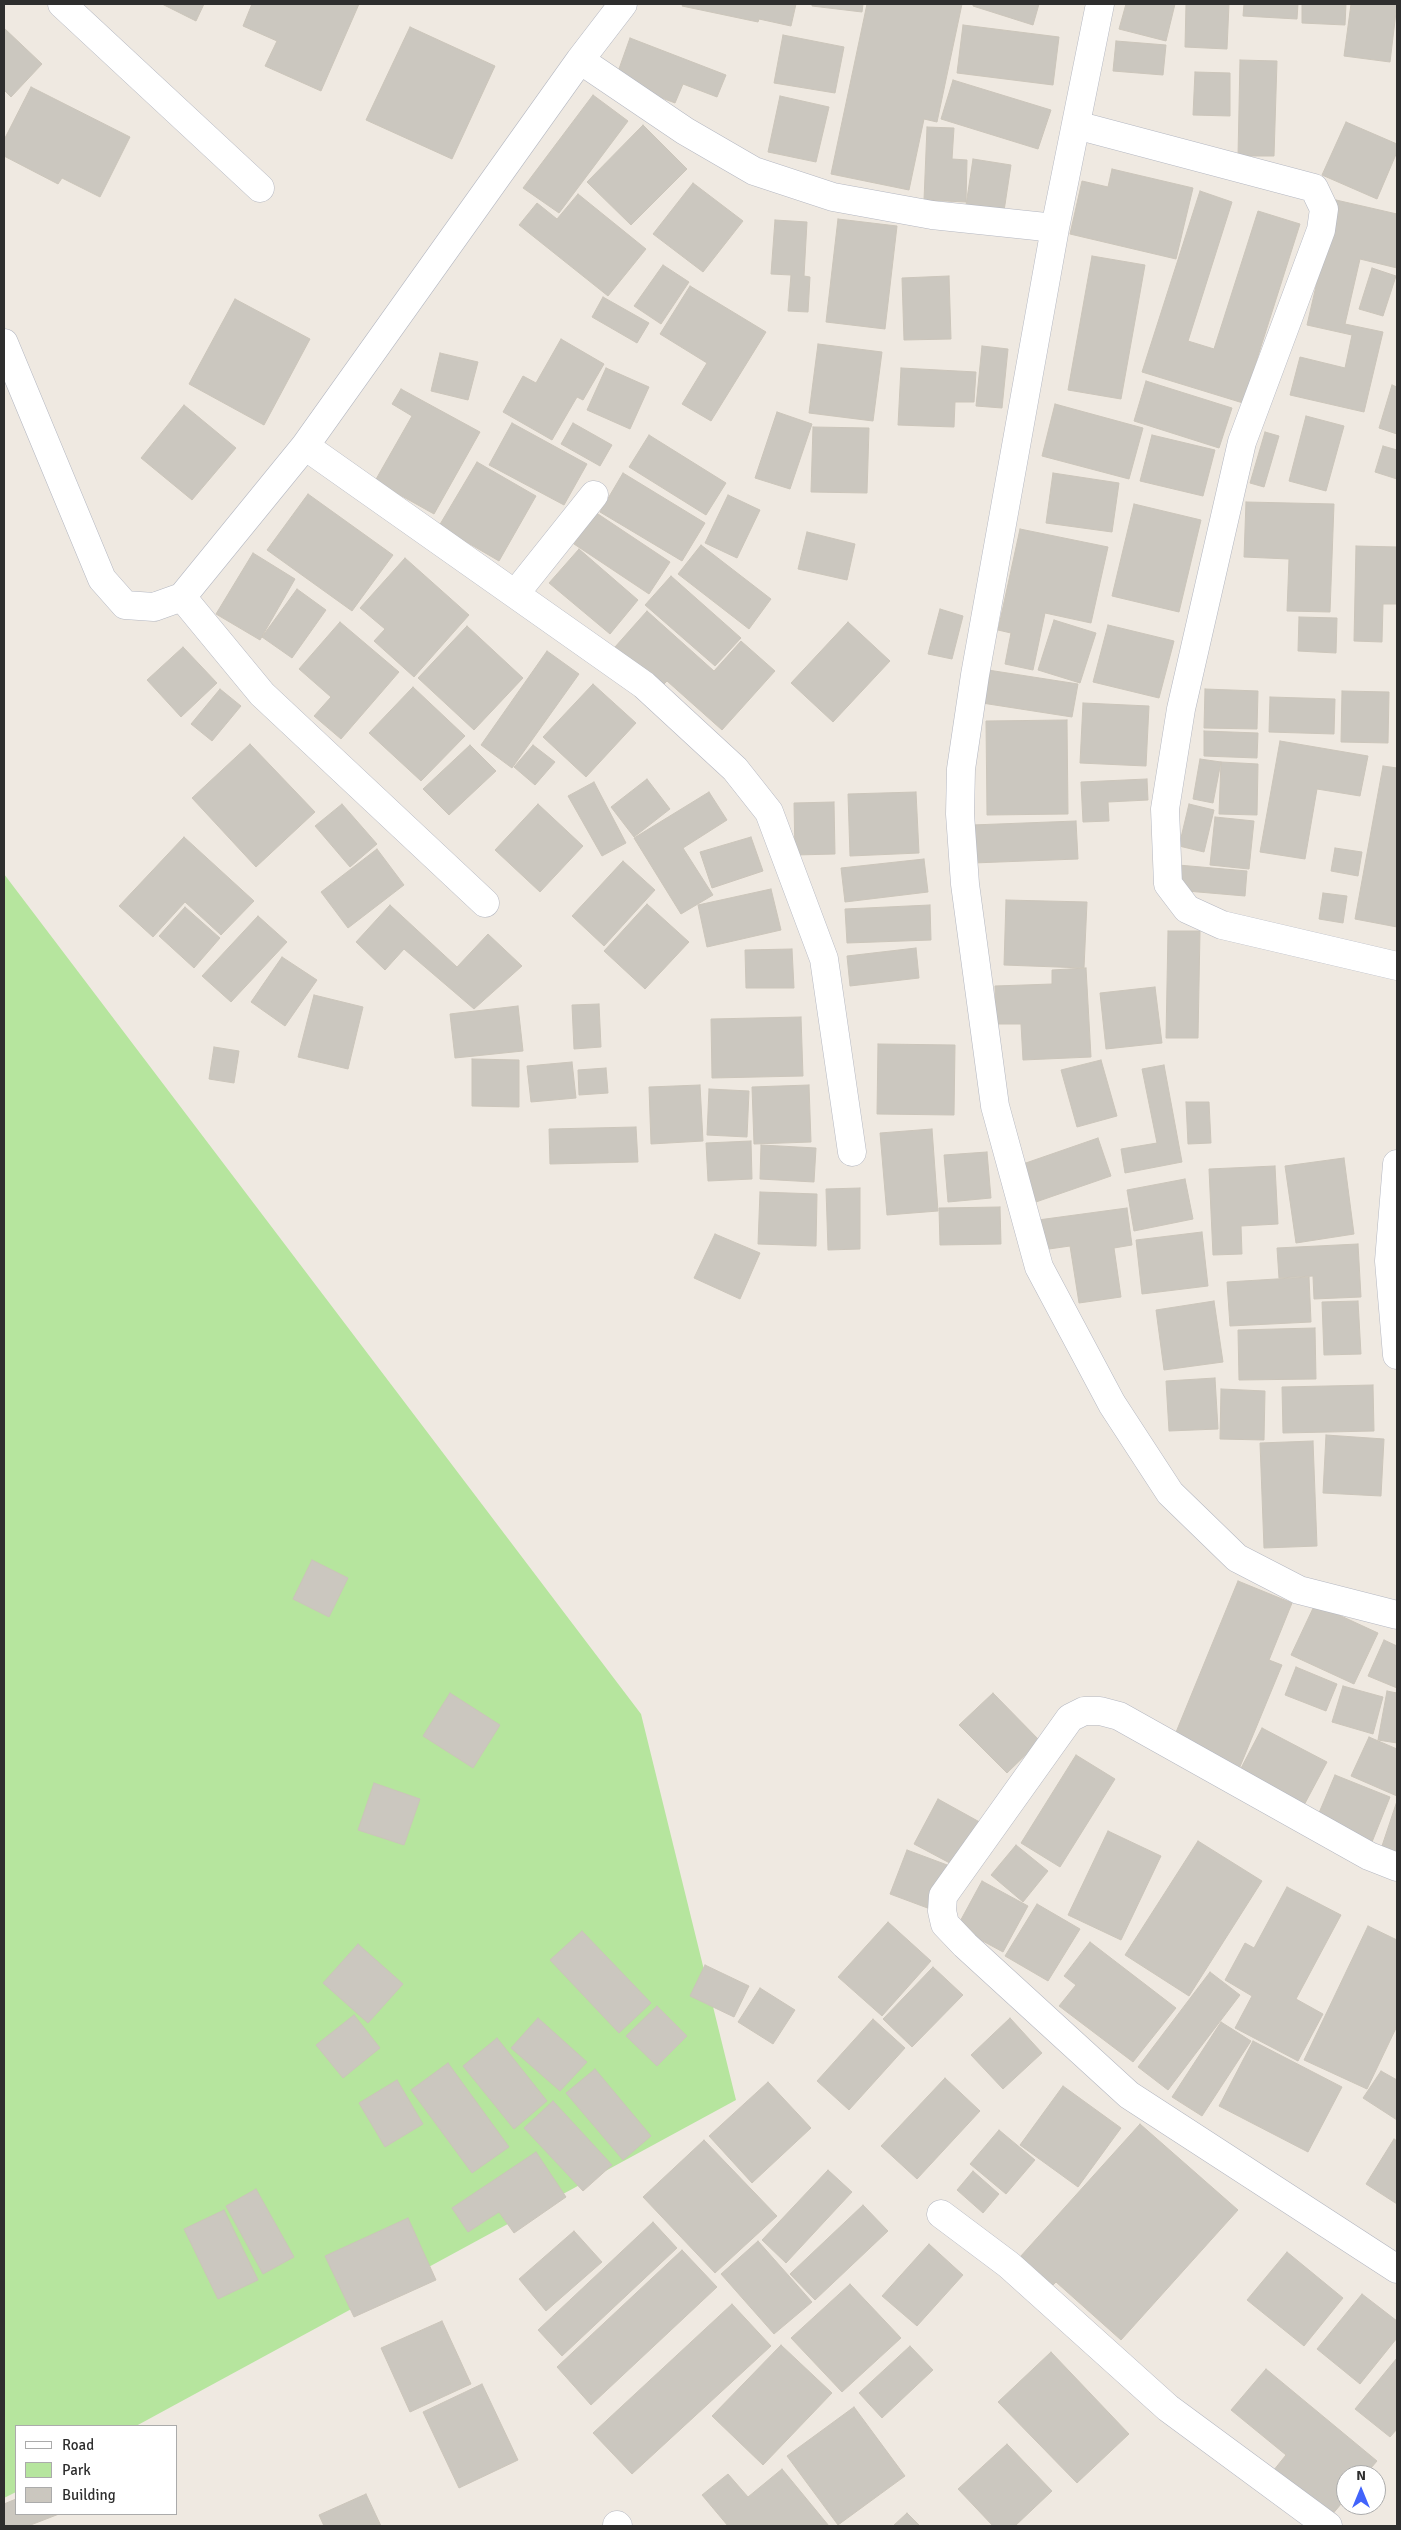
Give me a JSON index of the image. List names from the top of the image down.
{
  "legend": ["Road", "Park", "Building"],
  "north": "top"
}
